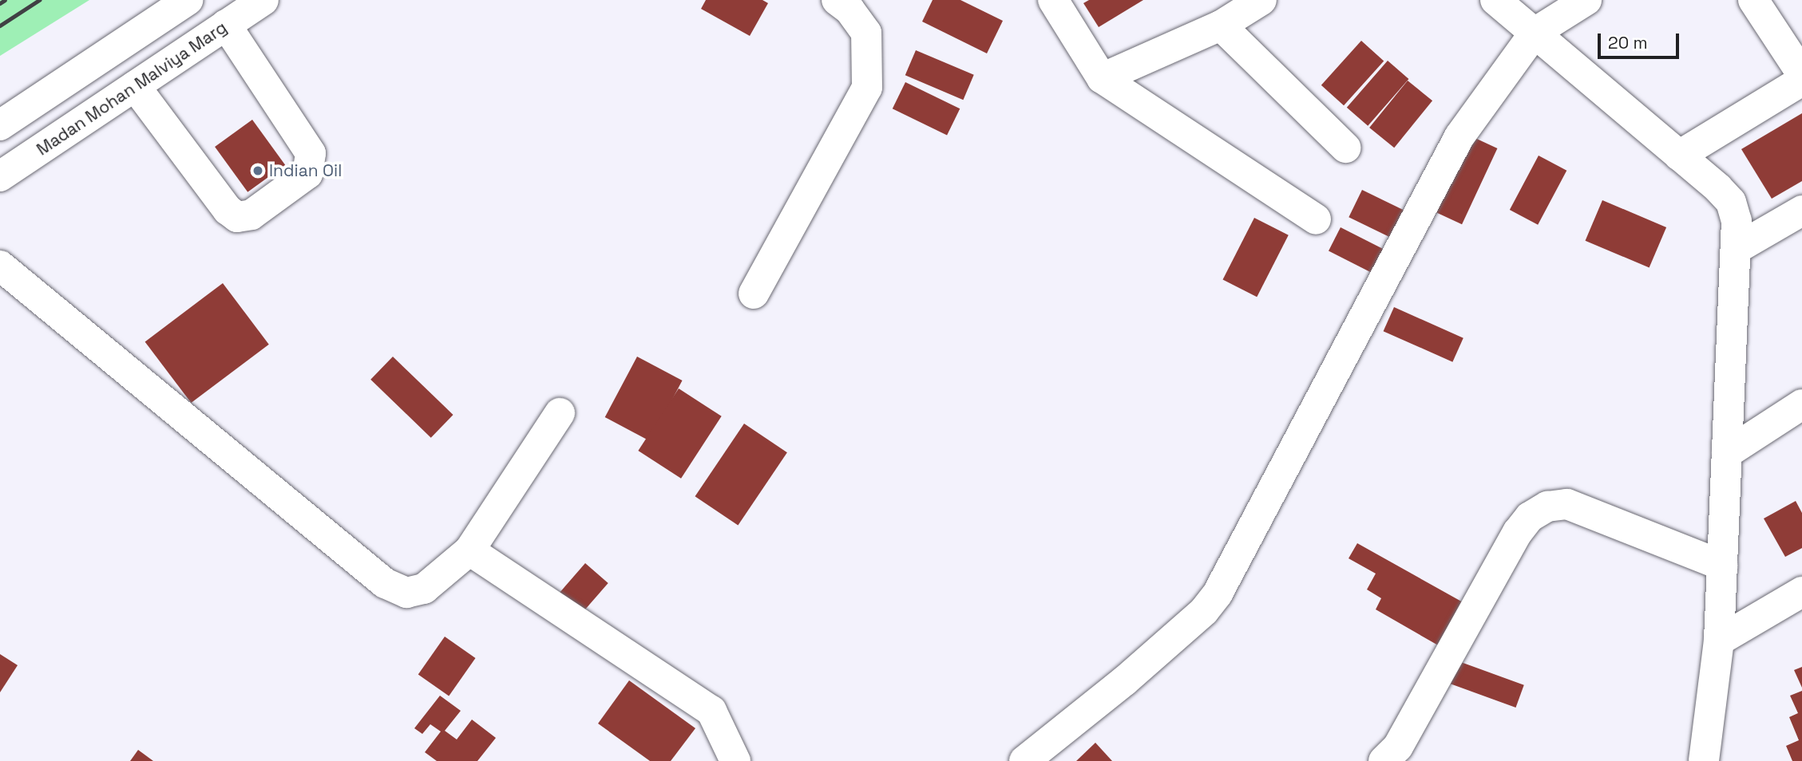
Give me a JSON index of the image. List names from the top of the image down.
{
  "streets": {
    "street": ["Madan Mohan Malviya Marg"]
  },
  "places": ["Indian Oil"],
  "scale_bar": "20 m"
}
